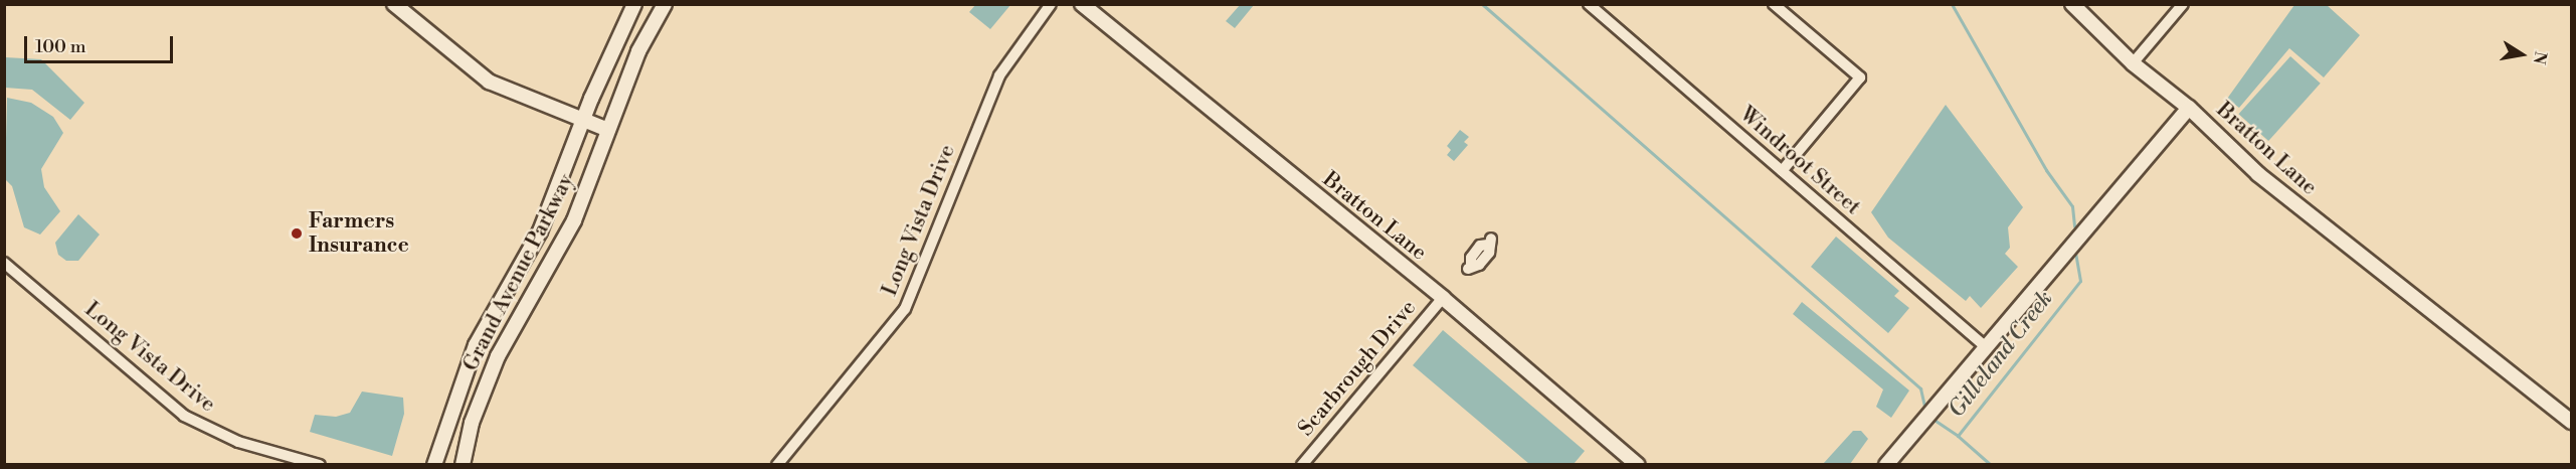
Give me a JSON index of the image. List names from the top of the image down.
{
  "streets": {
    "street": [
      "Bratton Lane",
      "Windroot Street",
      "Long Vista Drive",
      "Grand Avenue Parkway",
      "Scarbrough Drive"
    ]
  },
  "crossings": [
    ["Bratton Lane", "Windroot Street"],
    ["Bratton Lane", "Scarbrough Drive"]
  ],
  "water": ["Gilleland Creek"],
  "places": ["Farmers Insurance"],
  "scale_bar": "100 m",
  "north": "right"
}
